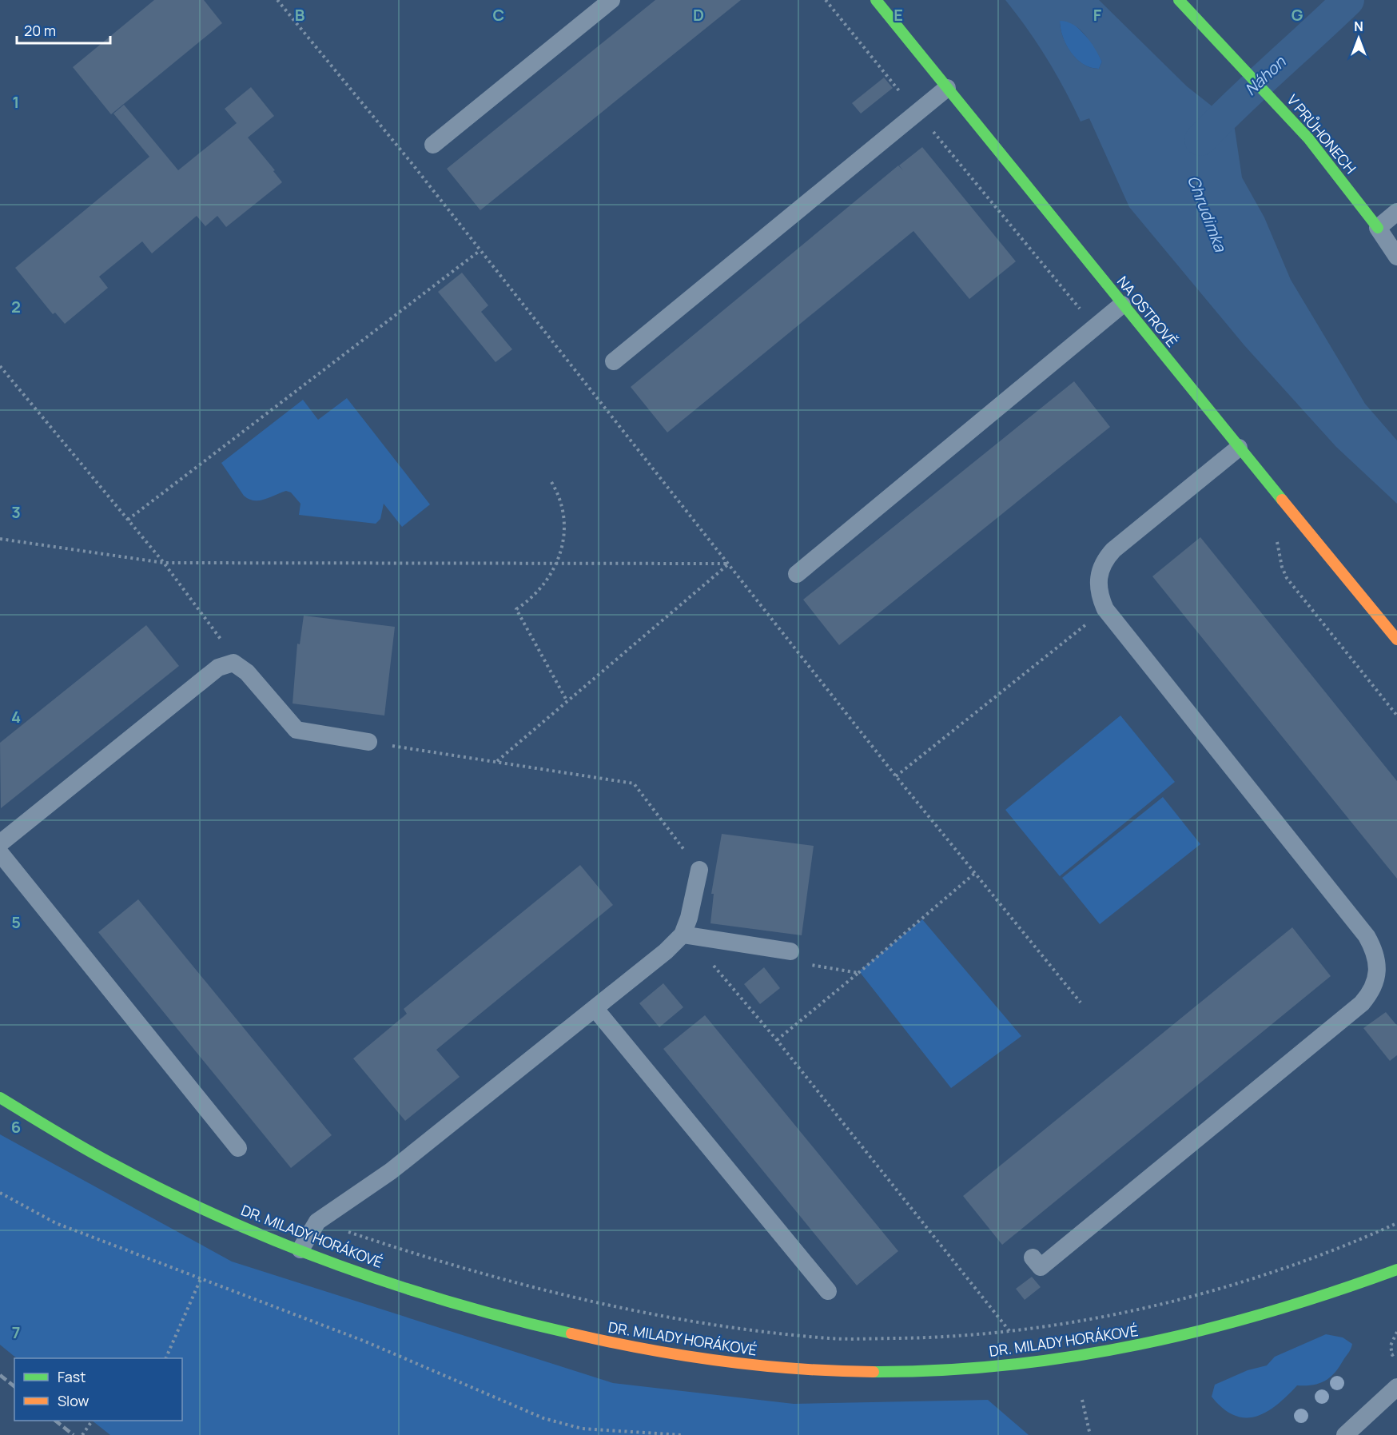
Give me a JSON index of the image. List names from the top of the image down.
{
  "streets": {
    "main road": ["V PRŮHONECH", "NA OSTROVĚ", "DR. MILADY HORÁKOVÉ"]
  },
  "water": ["Náhon", "Chrudimka"],
  "legend": ["Fast", "Slow"],
  "scale_bar": "20 m",
  "north": "top",
  "grid": {
    "columns": [
      "B",
      "C",
      "D",
      "E",
      "F",
      "G"
    ],
    "rows": [
      "1",
      "2",
      "3",
      "4",
      "5",
      "6",
      "7"
    ]
  }
}
